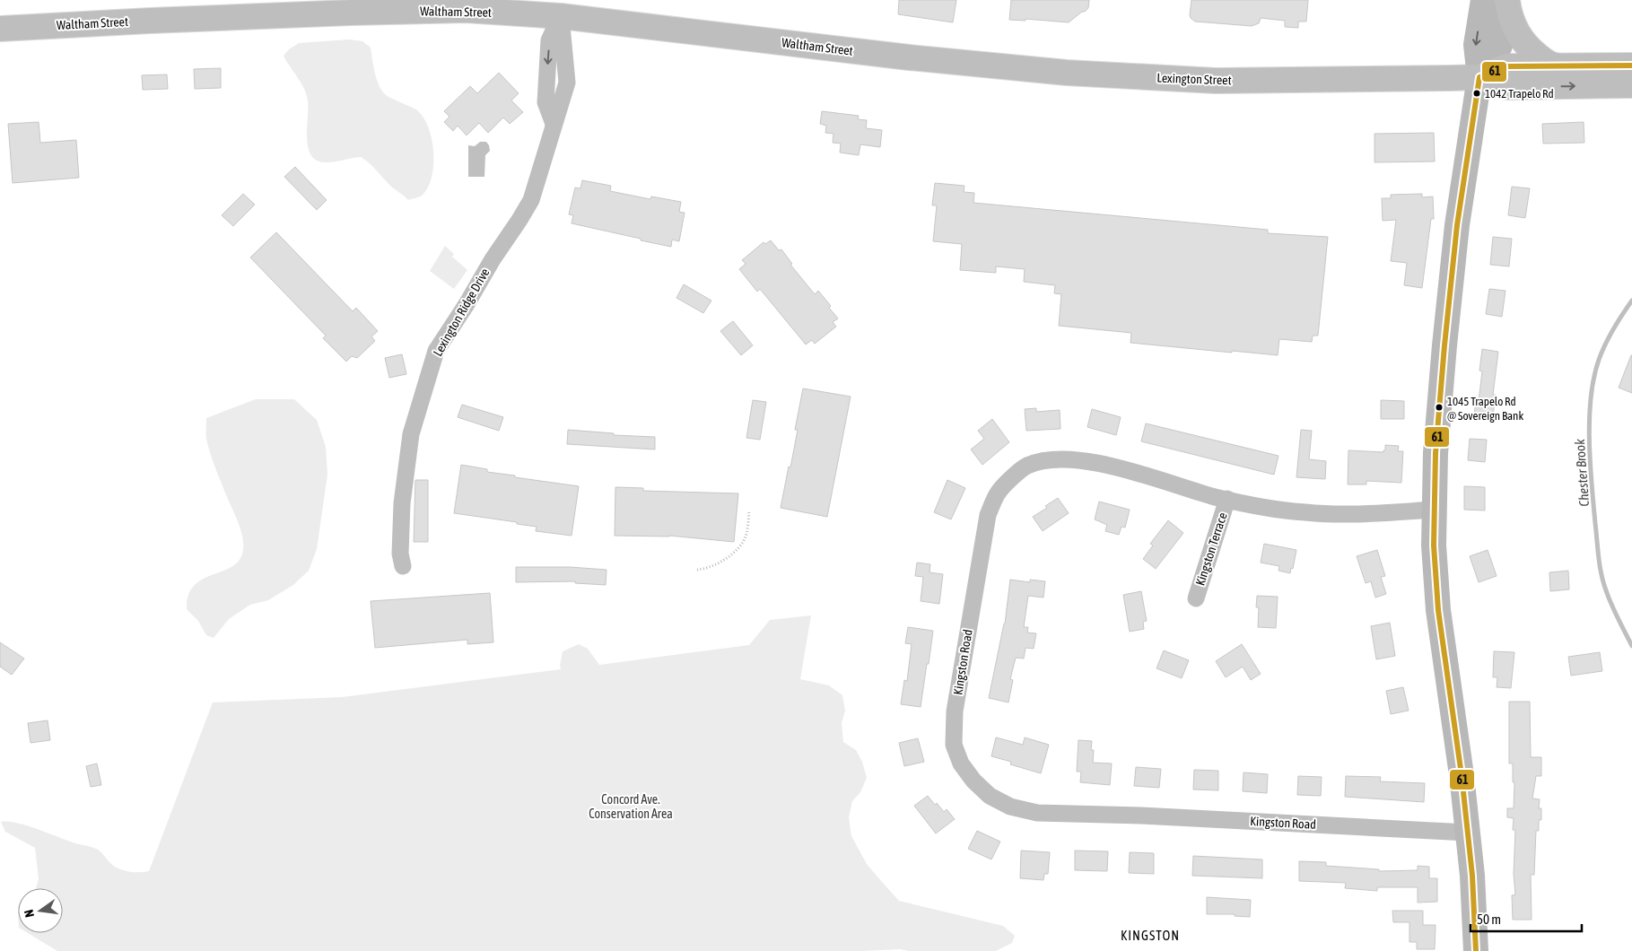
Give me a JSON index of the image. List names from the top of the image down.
{
  "streets": {
    "main road": ["Waltham Street", "Lexington Street"],
    "street": ["Lexington Ridge Drive", "Kingston Terrace", "Kingston Road"]
  },
  "crossings": [
    ["Waltham Street", "Lexington Street"],
    ["Waltham Street", "Lexington Ridge Drive"],
    ["Kingston Terrace", "Kingston Road"]
  ],
  "districts": ["KINGSTON"],
  "water": ["Chester Brook"],
  "parks": ["Concord Ave. Conservation Area"],
  "places": ["1042 Trapelo Rd", "1045 Trapelo Rd @ Sovereign Bank"],
  "lines": ["transit line 61"],
  "scale_bar": "50 m",
  "north": "left"
}
